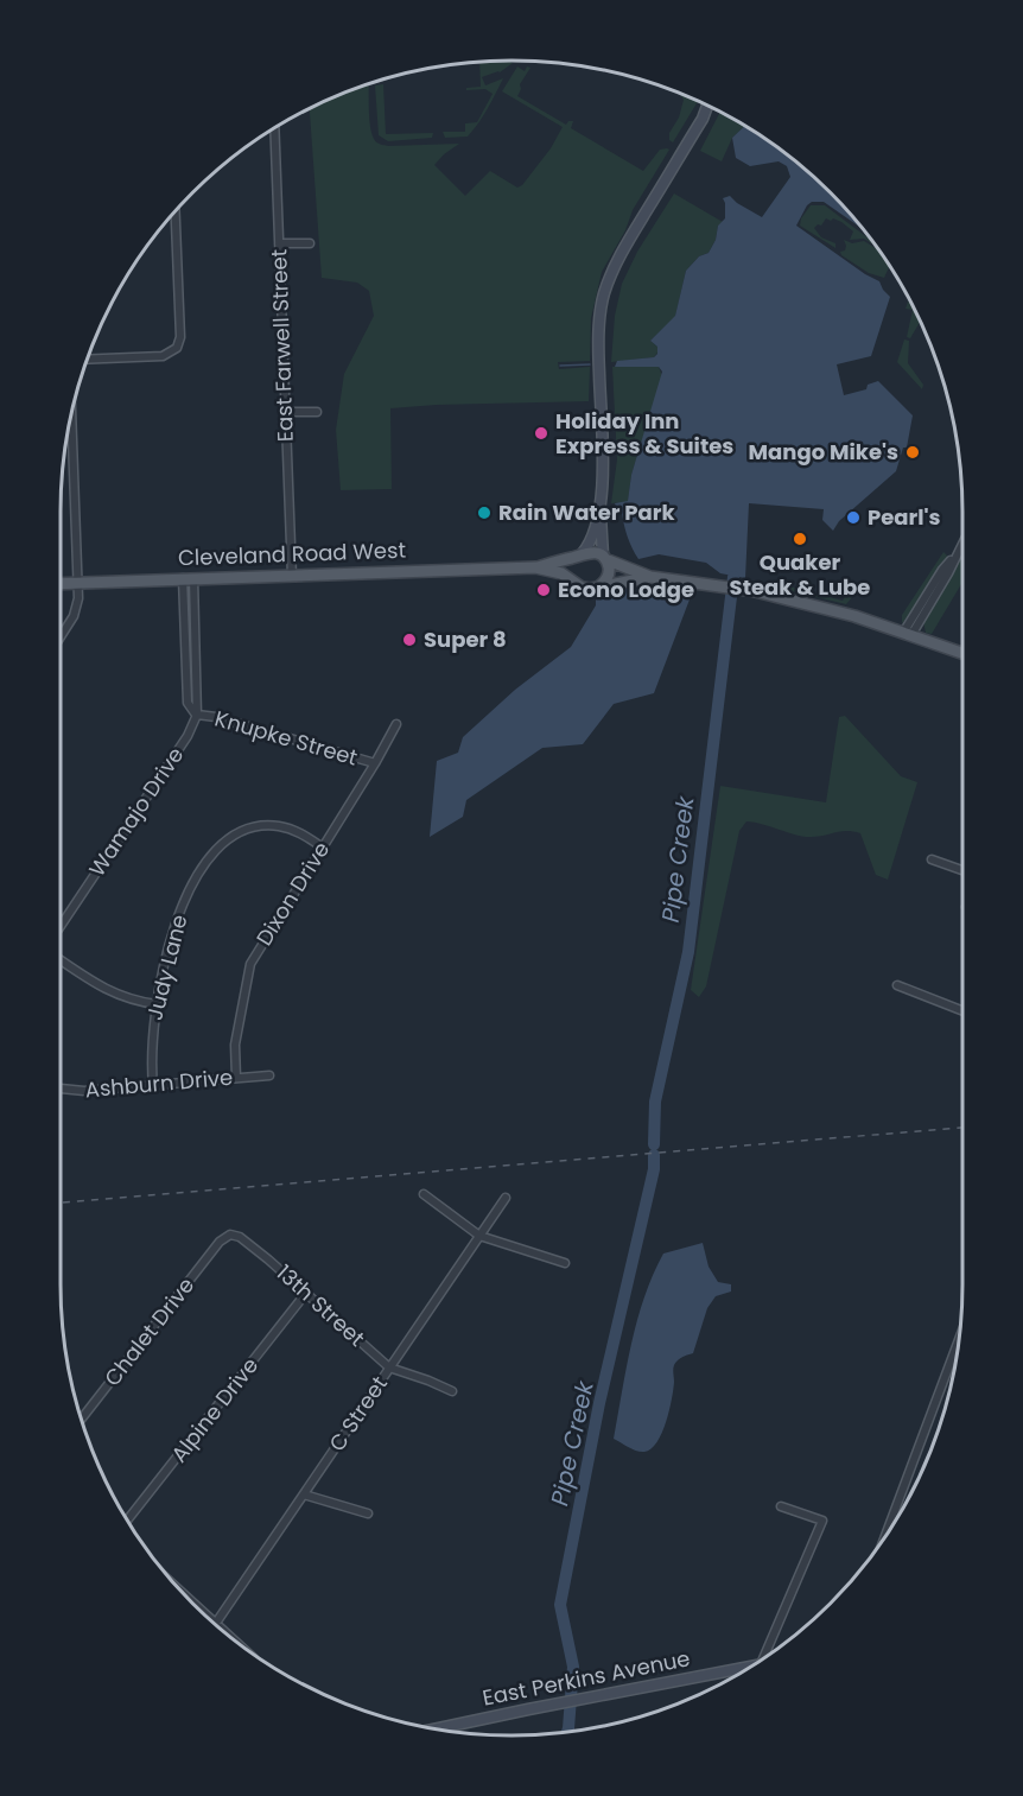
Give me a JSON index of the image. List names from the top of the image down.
{
  "streets": {
    "main road": ["Cleveland Road West", "East Perkins Avenue"],
    "street": [
      "East Farwell Street",
      "Knupke Street",
      "Wamajo Drive",
      "Dixon Drive",
      "Judy Lane",
      "Ashburn Drive",
      "13th Street",
      "Chalet Drive",
      "Alpine Drive",
      "C Street"
    ]
  },
  "crossings": [
    ["East Farwell Street", "Cleveland Road West"],
    ["Knupke Street", "Wamajo Drive"],
    ["Knupke Street", "Dixon Drive"],
    ["Dixon Drive", "Judy Lane"],
    ["Dixon Drive", "Ashburn Drive"],
    ["Judy Lane", "Ashburn Drive"],
    ["13th Street", "Chalet Drive"],
    ["13th Street", "Alpine Drive"],
    ["13th Street", "C Street"]
  ],
  "water": ["Pipe Creek"],
  "places": [
    "Holiday Inn Express & Suites",
    "Mango Mike's",
    "Rain Water Park",
    "Pearl's",
    "Quaker Steak & Lube",
    "Econo Lodge",
    "Super 8"
  ]
}
